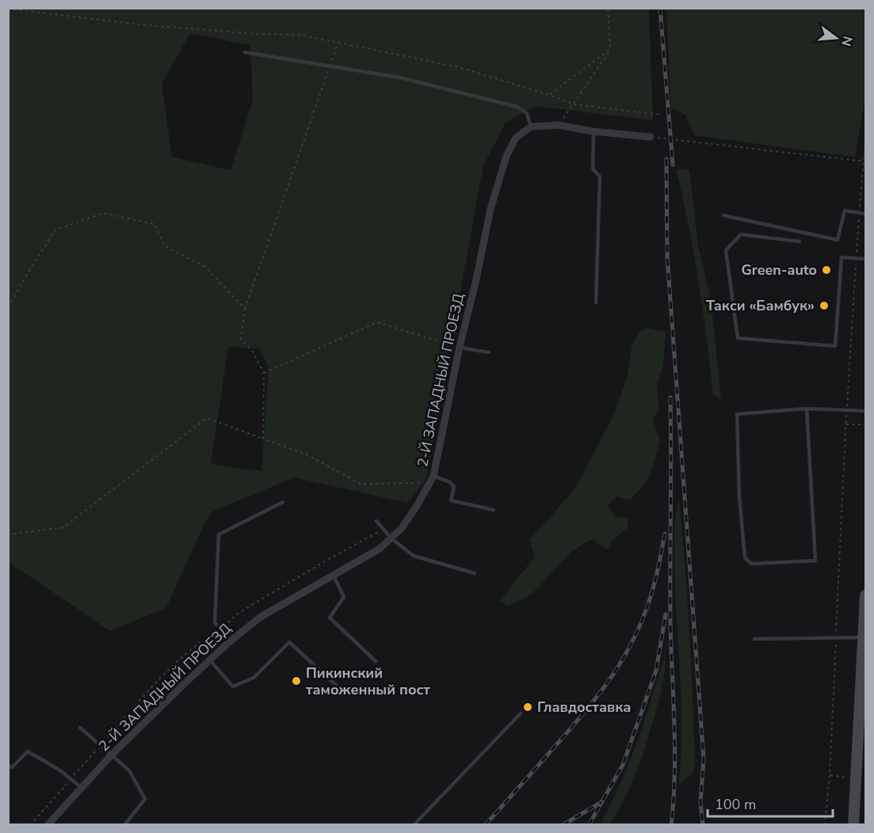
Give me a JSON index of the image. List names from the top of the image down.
{
  "streets": {
    "street": ["2-Й ЗАПАДНЫЙ ПРОЕЗД"]
  },
  "places": [
    "Green-auto",
    "Такси «Бамбук»",
    "Пикинский таможенный пост",
    "Главдоставка"
  ],
  "scale_bar": "100 m",
  "north": "right"
}
